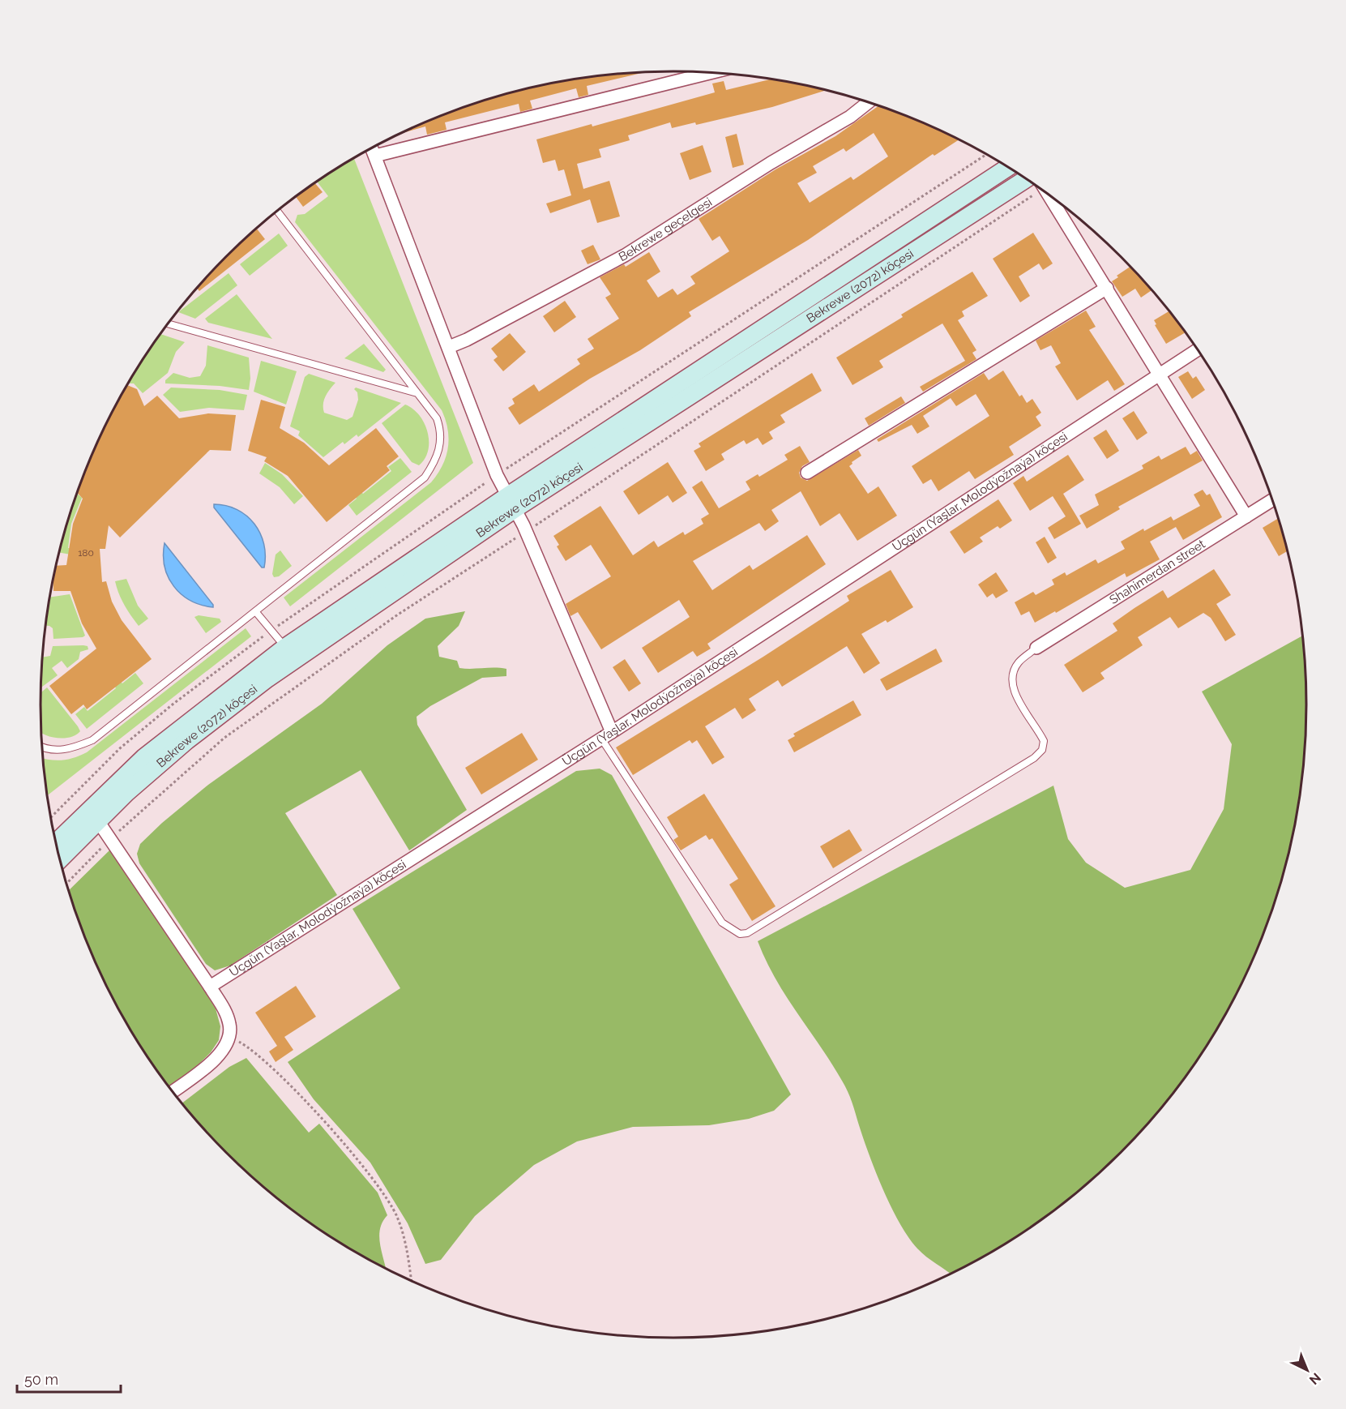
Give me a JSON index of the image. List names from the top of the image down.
{
  "streets": {
    "main road": ["Bekrewe (2072) köçesi"],
    "street": ["Bekrewe geçelgesi", "Üçgün (Ýaşlar, Molodýožnaýa) köçesi", "Shahimerdan street"]
  },
  "house_numbers": ["180"],
  "scale_bar": "50 m",
  "north": "bottom right"
}
